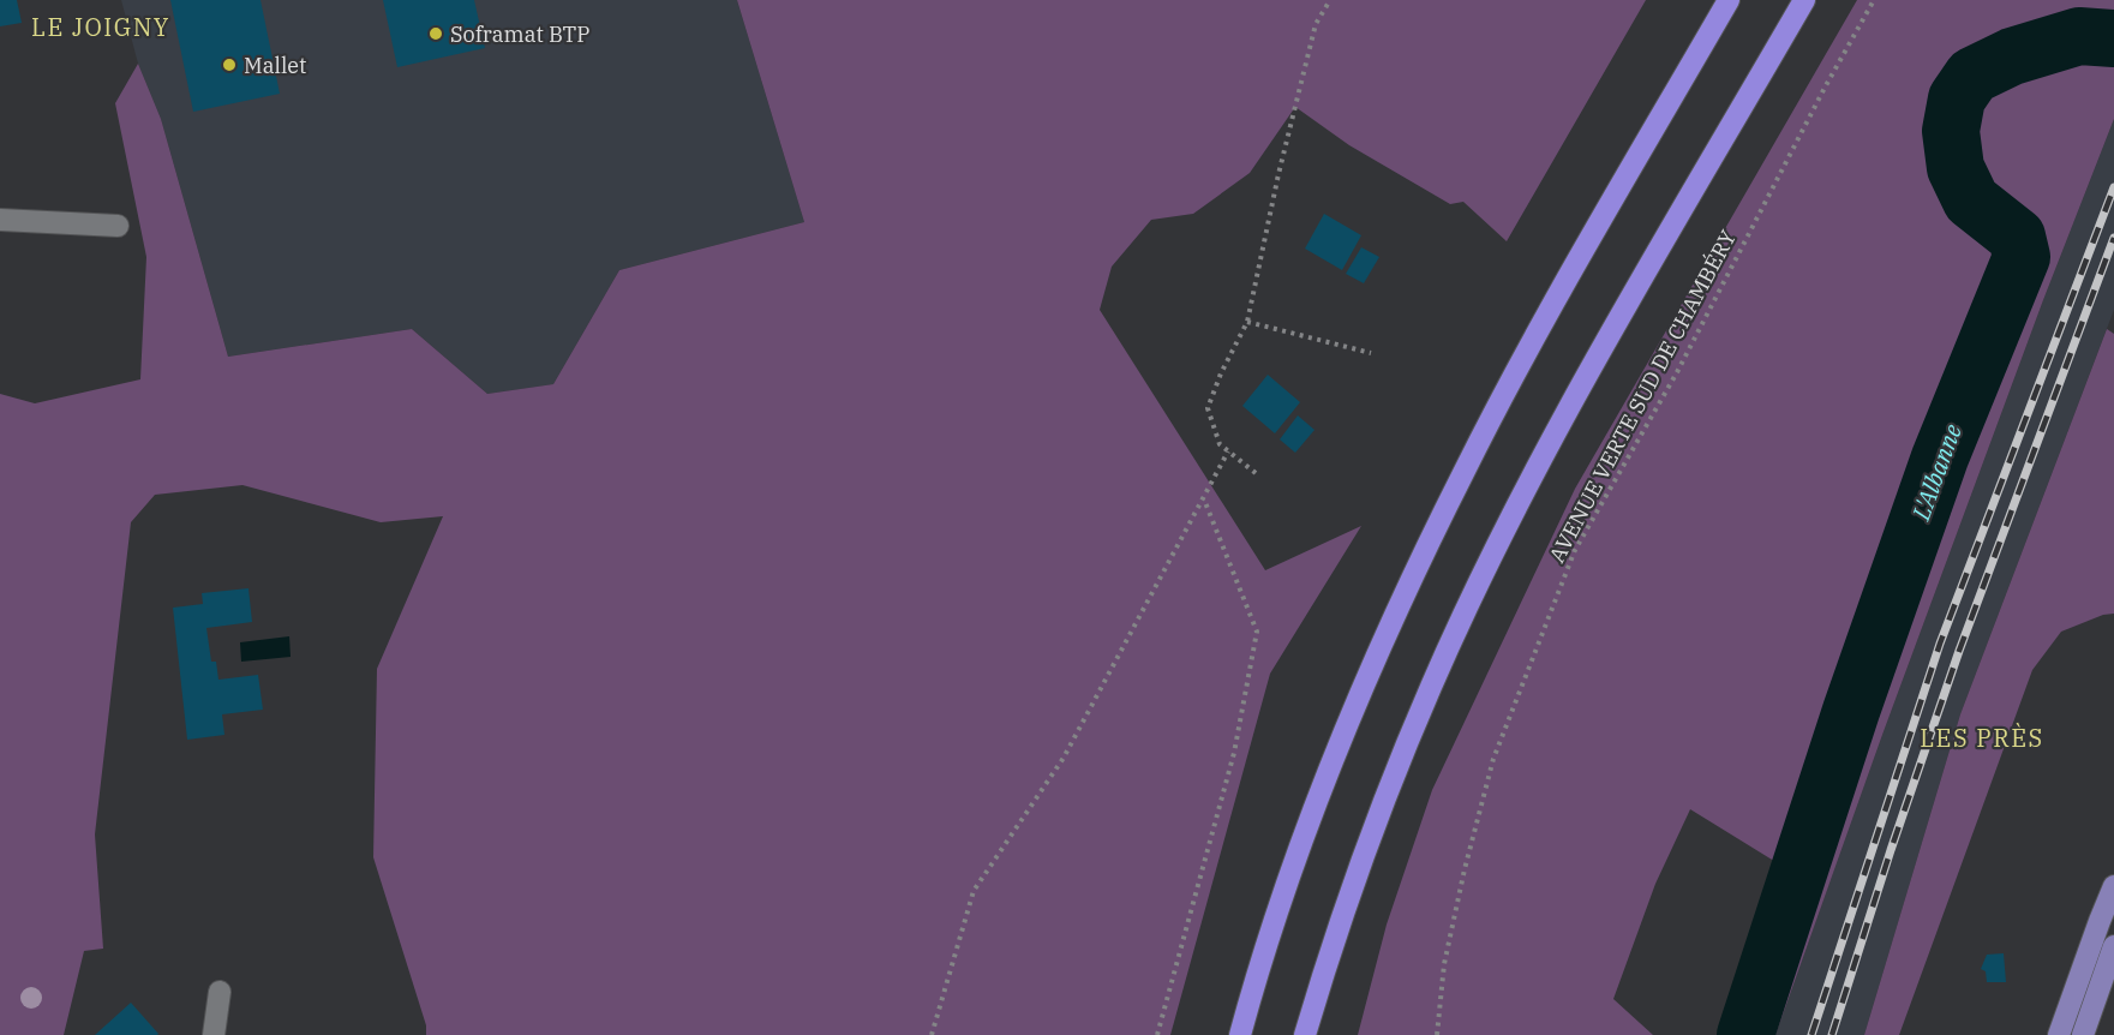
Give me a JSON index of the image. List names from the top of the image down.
{
  "streets": {
    "path": ["AVENUE VERTE SUD DE CHAMBÉRY"]
  },
  "districts": ["LE JOIGNY", "LES PRÈS"],
  "water": ["L'Albanne"],
  "places": ["Soframat BTP", "Mallet"]
}
